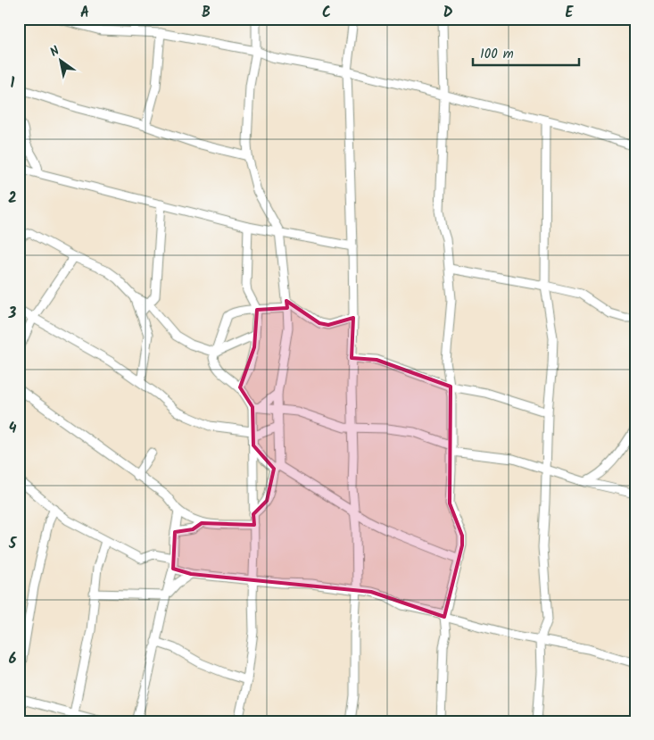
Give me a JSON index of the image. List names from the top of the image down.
{
  "scale_bar": "100 m",
  "north": "top left",
  "grid": {
    "columns": [
      "A",
      "B",
      "C",
      "D",
      "E"
    ],
    "rows": [
      "1",
      "2",
      "3",
      "4",
      "5",
      "6"
    ]
  }
}
